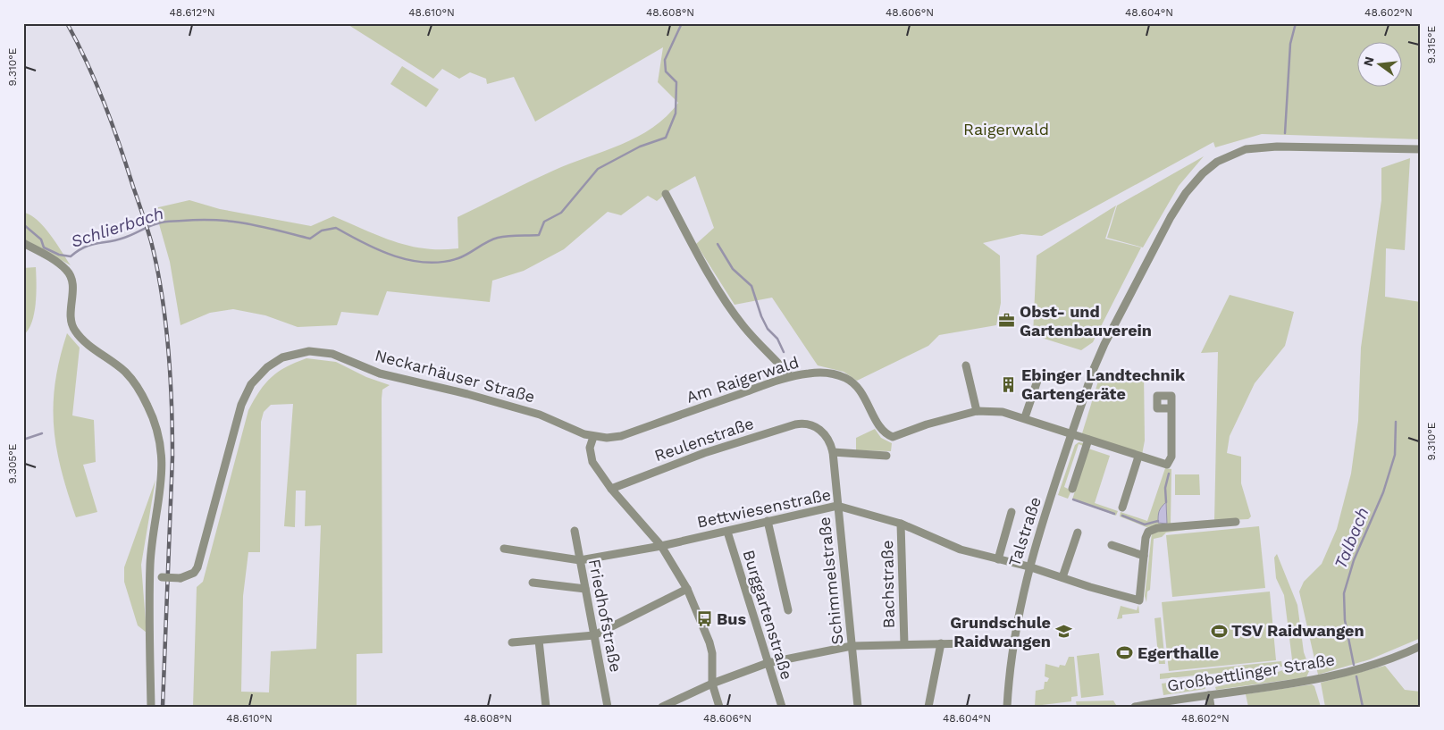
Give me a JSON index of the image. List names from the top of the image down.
{
  "streets": {
    "street": [
      "Neckarhäuser Straße",
      "Am Raigerwald",
      "Reulenstraße",
      "Bettwiesenstraße",
      "Talstraße",
      "Schimmelstraße",
      "Bachstraße",
      "Burggartenstraße",
      "Friedhofstraße",
      "Großbettlinger Straße"
    ]
  },
  "crossings": [
    ["Neckarhäuser Straße", "Am Raigerwald"],
    ["Am Raigerwald", "Talstraße"],
    ["Reulenstraße", "Schimmelstraße"],
    ["Bettwiesenstraße", "Talstraße"],
    ["Bettwiesenstraße", "Schimmelstraße"],
    ["Bettwiesenstraße", "Bachstraße"],
    ["Bettwiesenstraße", "Burggartenstraße"],
    ["Bettwiesenstraße", "Friedhofstraße"]
  ],
  "water": ["Schlierbach", "Talbach"],
  "parks": ["Raigerwald"],
  "places": {
    "office": ["Obst- und Gartenbauverein"],
    "building": ["Ebinger Landtechnik Gartengeräte"],
    "bus stop": ["Bus"],
    "sports": ["TSV Raidwangen", "Egerthalle"],
    "school or university": ["Grundschule Raidwangen"]
  },
  "north": "left",
  "coordinates": [
    "48.612°N",
    "48.610°N",
    "48.608°N",
    "48.606°N",
    "48.604°N",
    "48.602°N",
    "9.315°E",
    "9.310°E",
    "9.305°E"
  ]
}
